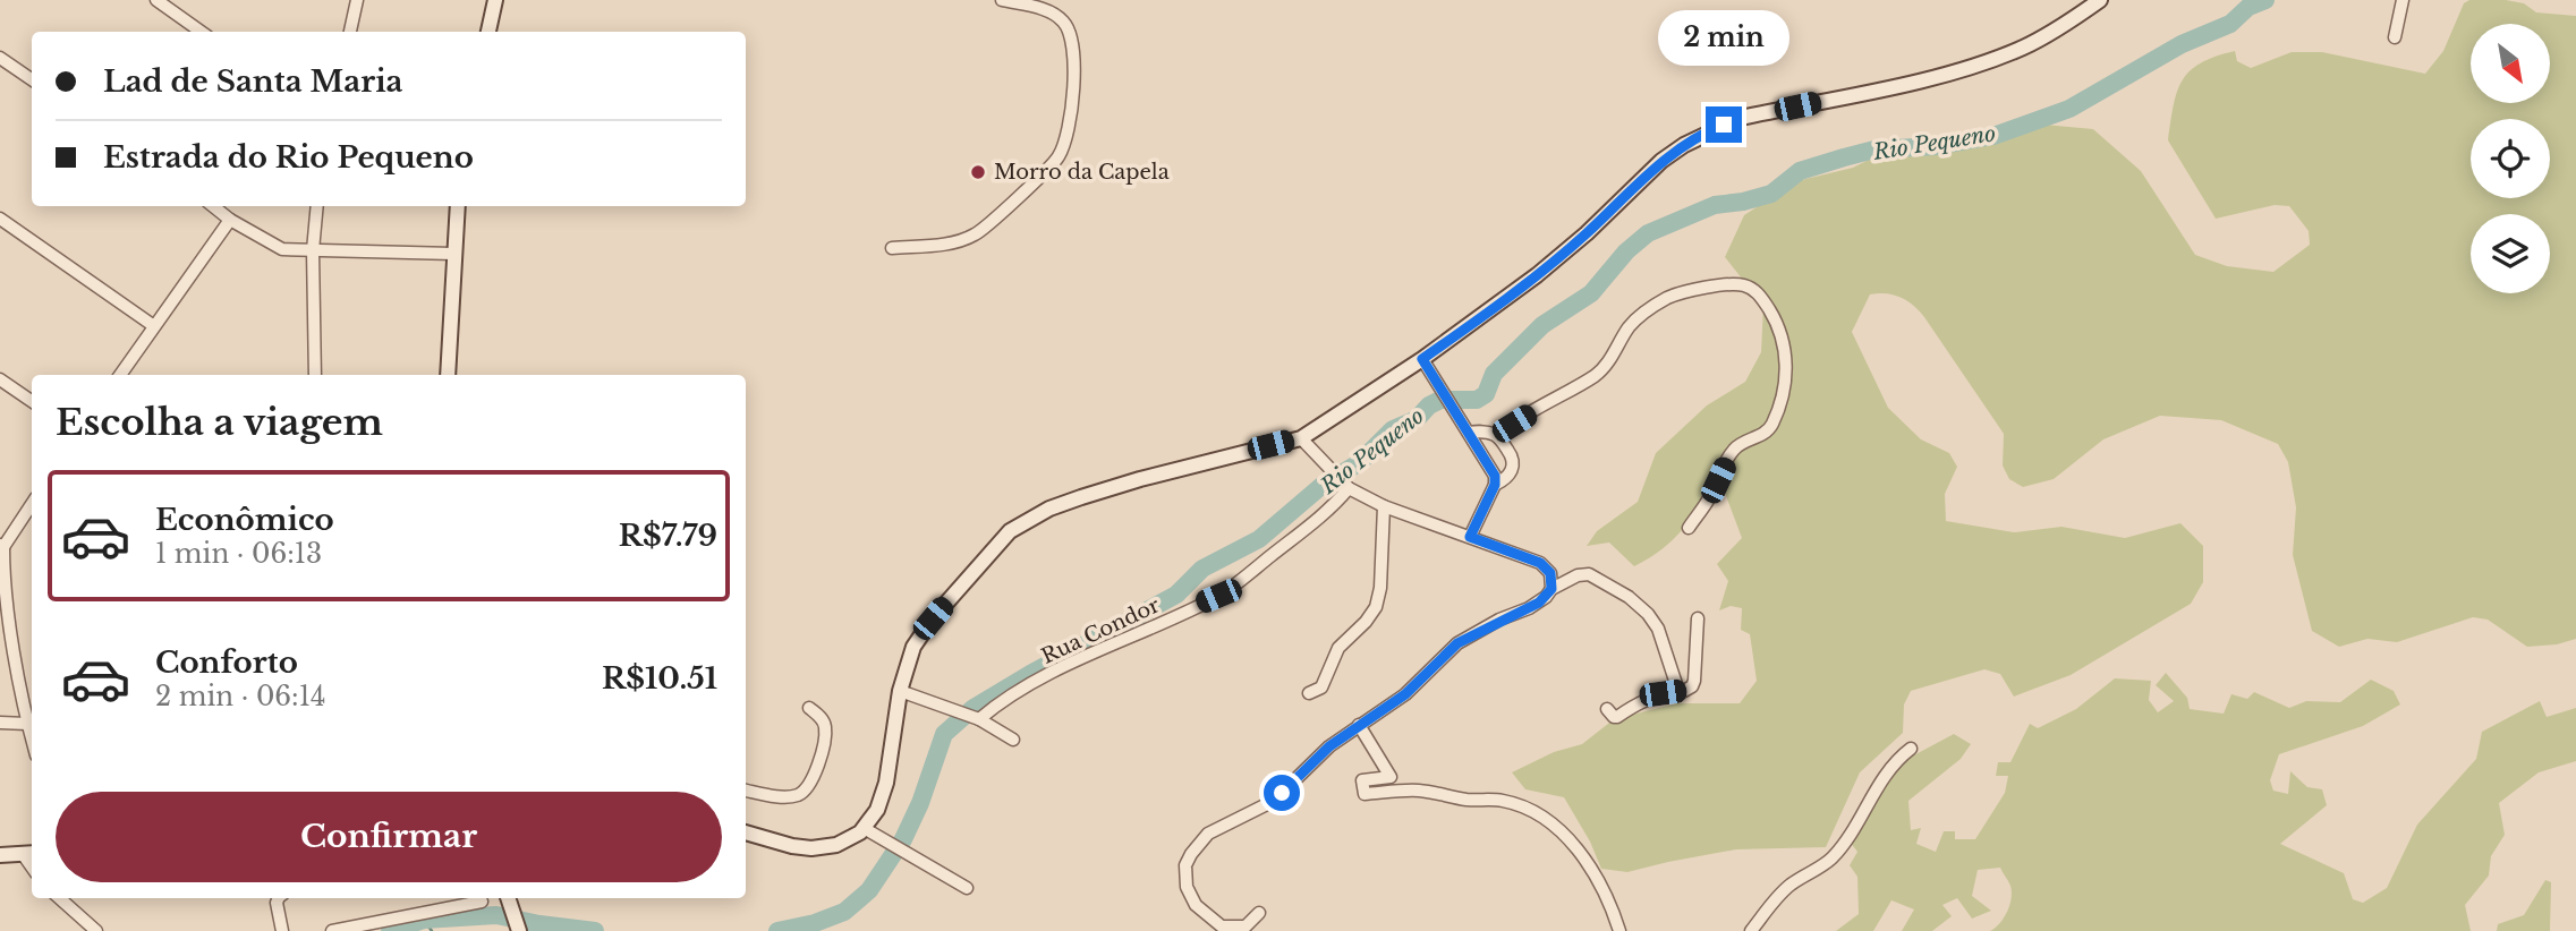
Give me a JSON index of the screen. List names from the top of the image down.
{
  "streets": {
    "street": ["Rua Condor"]
  },
  "water": ["Rio Pequeno"],
  "places": ["Morro da Capela"],
  "north": "bottom right",
  "page": {
    "bubble": "2 min",
    "banner": ["Lad de Santa Maria", "Estrada do Rio Pequeno"],
    "heading": "Escolha a viagem",
    "list": [
      {
        "name": "Econômico",
        "note": "1 min · 06:13",
        "value": "R$7.79"
      },
      {
        "name": "Conforto",
        "note": "2 min · 06:14",
        "value": "R$10.51"
      }
    ],
    "buttons": "Confirmar"
  }
}
